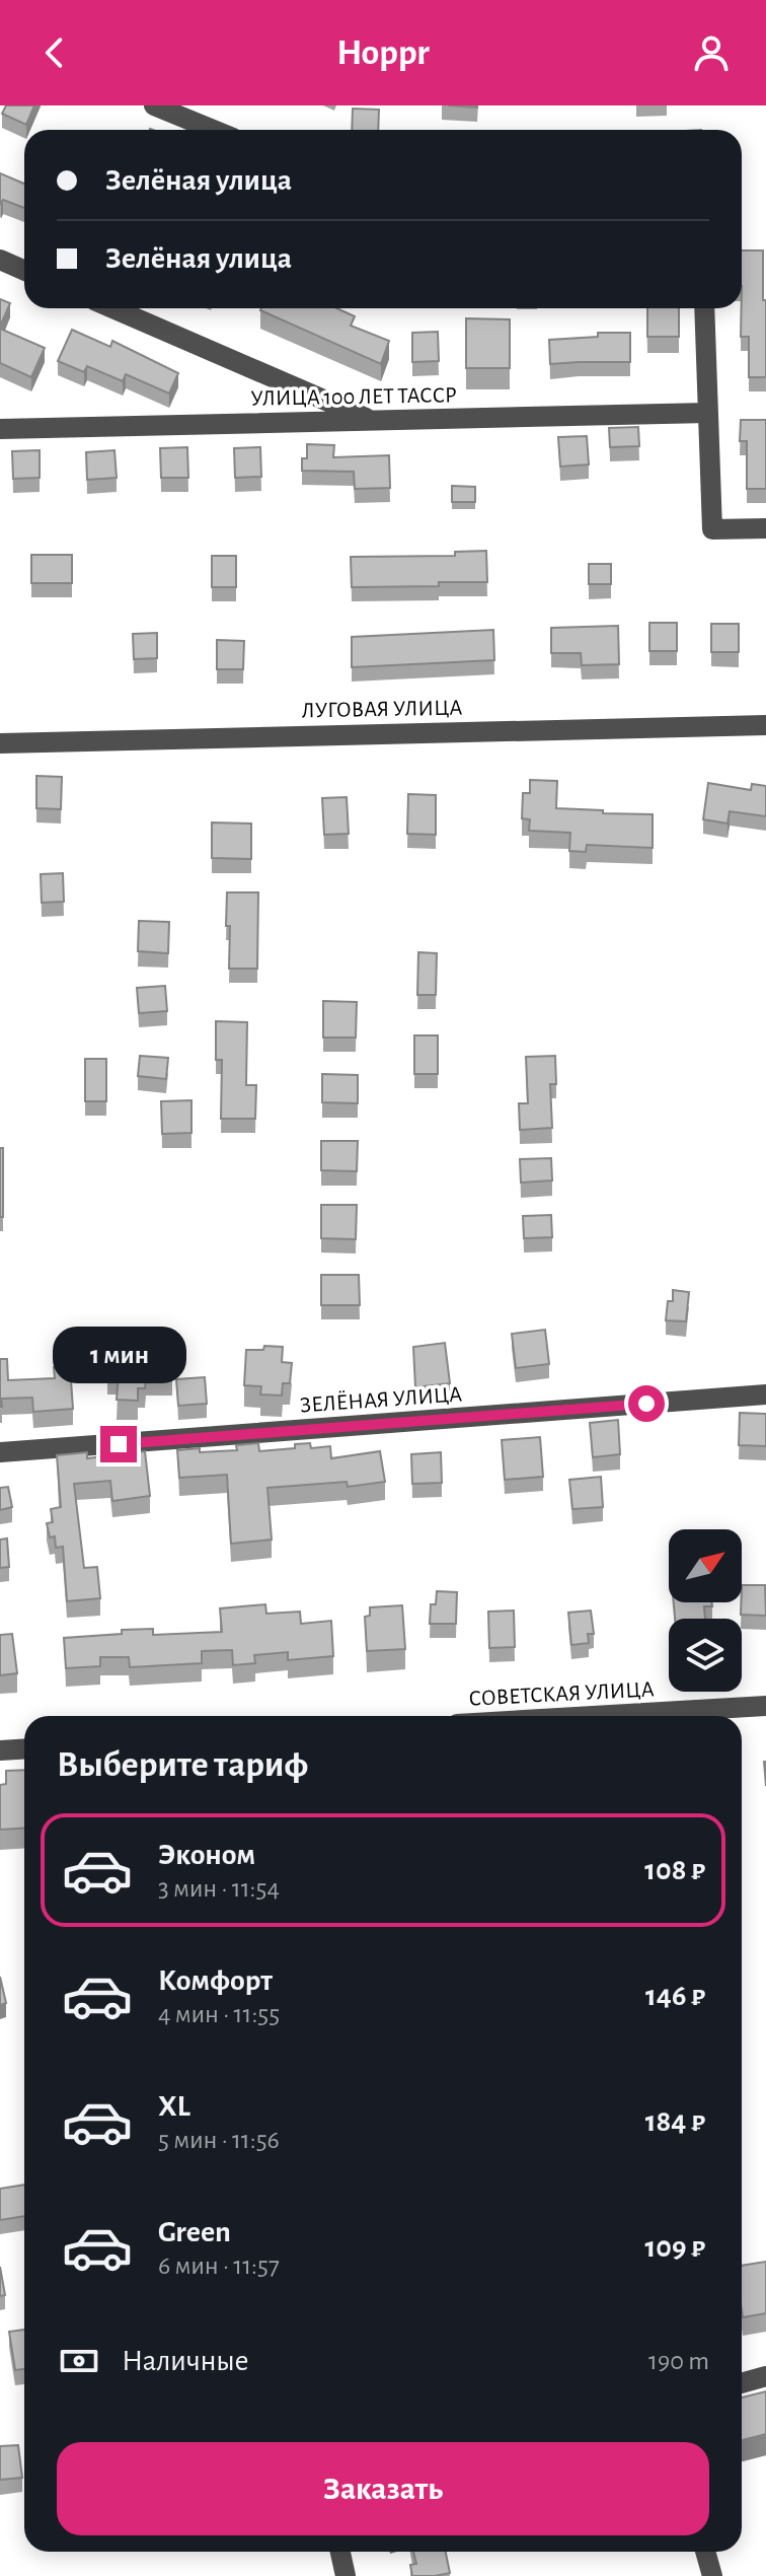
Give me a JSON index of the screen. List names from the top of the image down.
{
  "streets": {
    "street": [
      "УЛИЦА 100 ЛЕТ ТАССР",
      "ЛУГОВАЯ УЛИЦА",
      "ЗЕЛЁНАЯ УЛИЦА",
      "СОВЕТСКАЯ УЛИЦА"
    ]
  },
  "north": "top right",
  "page": {
    "header": "Hoppr",
    "banner": ["Зелёная улица", "Зелёная улица"],
    "bubble": "1 мин",
    "heading": "Выберите тариф",
    "list": [
      {
        "name": "Эконом",
        "note": "3 мин · 11:54",
        "value": "108 ₽"
      },
      {
        "name": "Комфорт",
        "note": "4 мин · 11:55",
        "value": "146 ₽"
      },
      {
        "name": "XL",
        "note": "5 мин · 11:56",
        "value": "184 ₽"
      },
      {
        "name": "Green",
        "note": "6 мин · 11:57",
        "value": "109 ₽"
      }
    ],
    "pay": ["Наличные", "190 m"],
    "buttons": "Заказать"
  }
}
